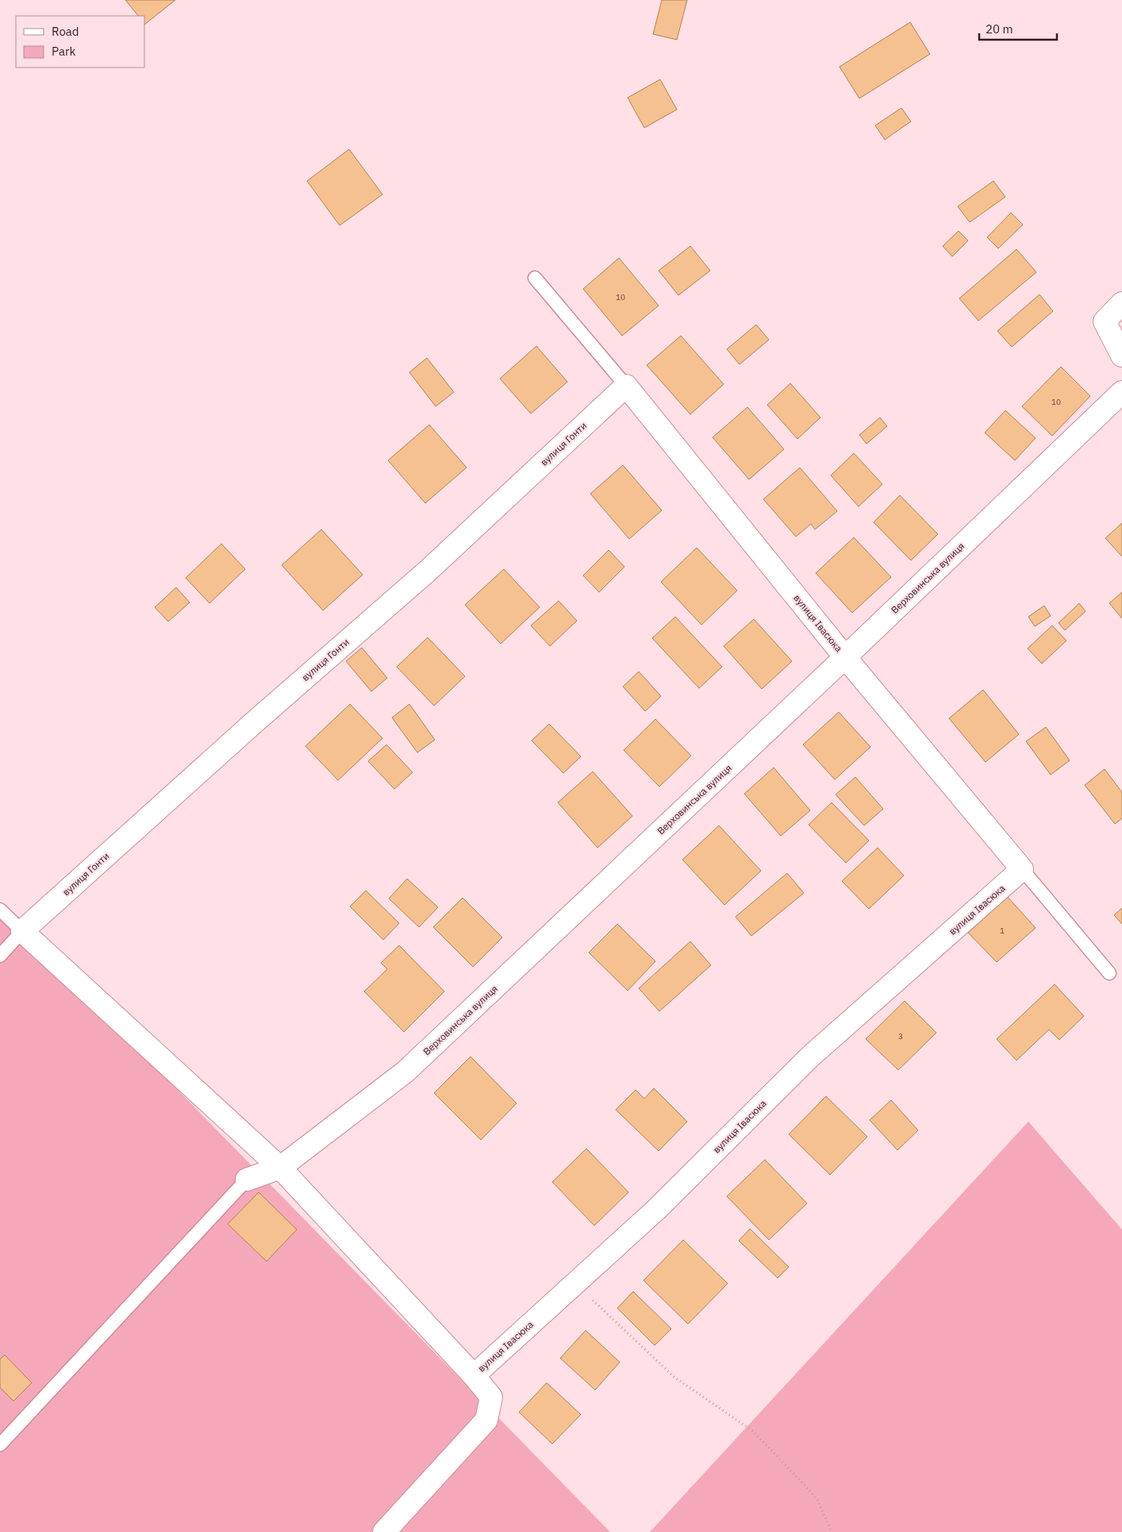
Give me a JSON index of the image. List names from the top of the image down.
{
  "streets": {
    "street": ["вулиця Гонти", "Верховинська вулиця", "вулиця Івасюка"]
  },
  "crossings": [
    ["вулиця Гонти", "вулиця Івасюка"],
    ["Верховинська вулиця", "вулиця Івасюка"]
  ],
  "house_numbers": [
    "10",
    "10",
    "1",
    "3"
  ],
  "legend": ["Road", "Park"],
  "scale_bar": "20 m"
}
